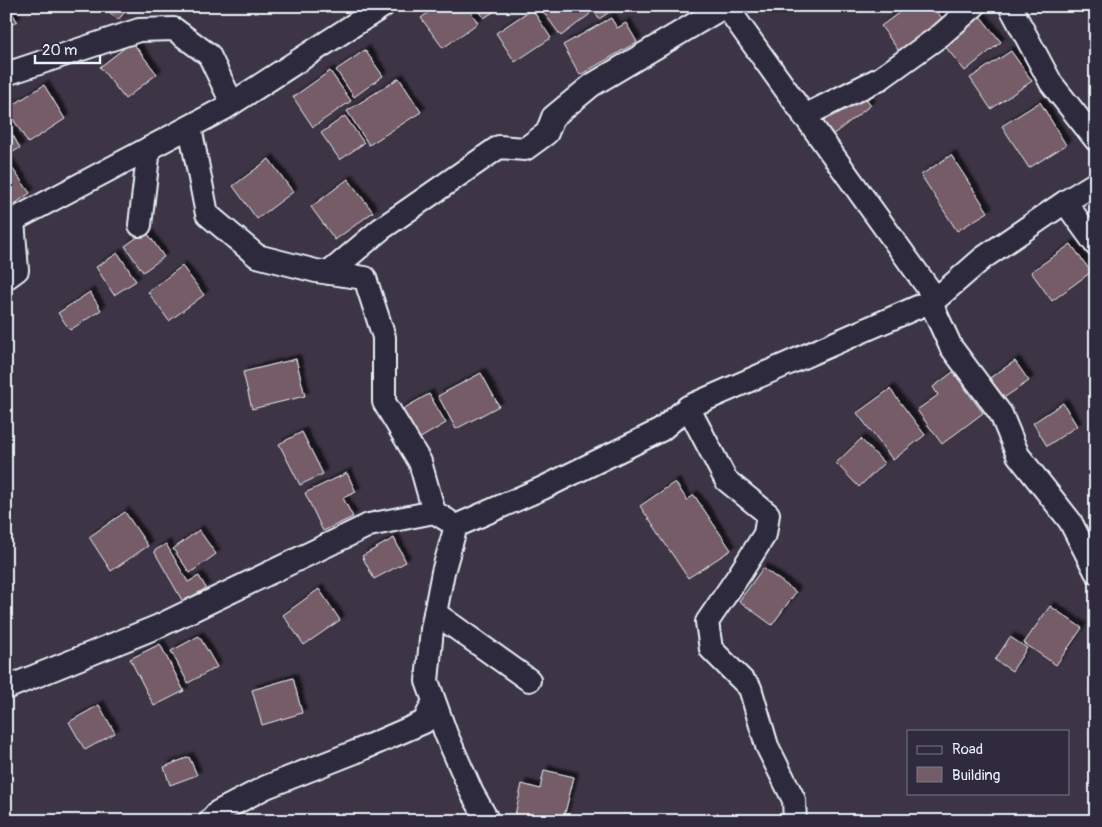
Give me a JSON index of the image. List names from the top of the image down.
{
  "legend": ["Road", "Building"],
  "scale_bar": "20 m"
}
